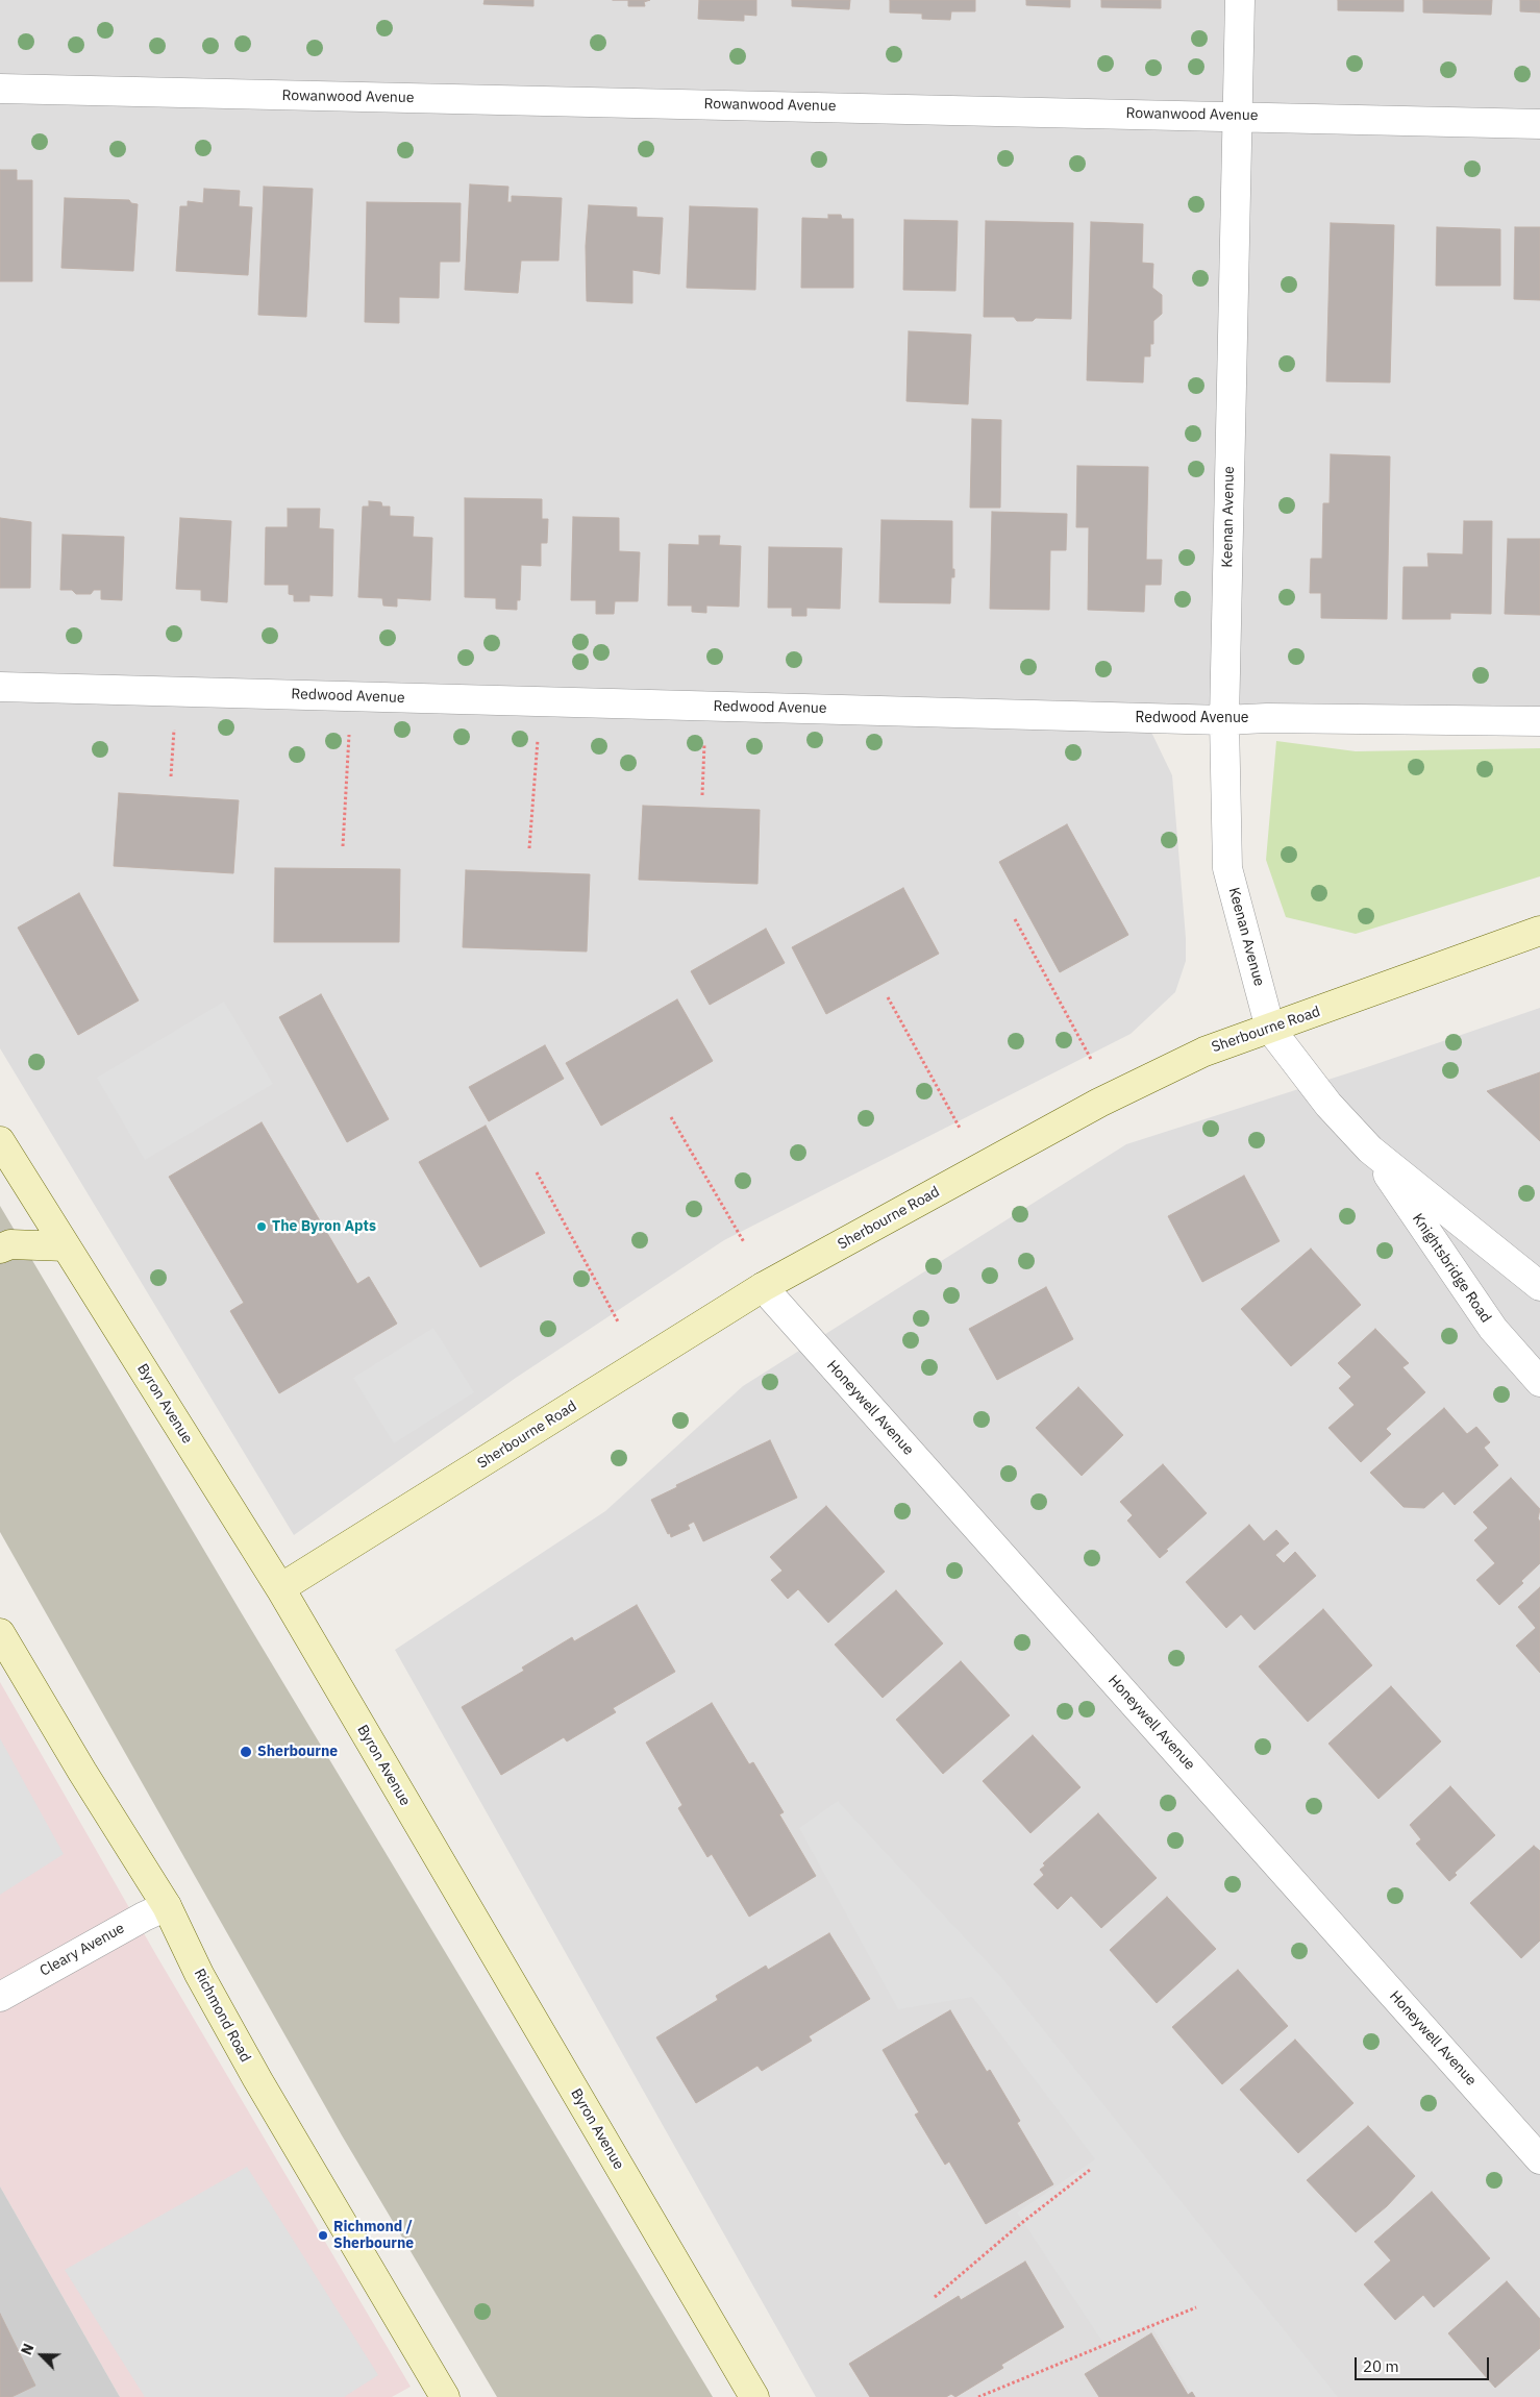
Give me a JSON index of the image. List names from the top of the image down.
{
  "streets": {
    "street": [
      "Rowanwood Avenue",
      "Keenan Avenue",
      "Redwood Avenue",
      "Sherbourne Road",
      "Knightsbridge Road",
      "Byron Avenue",
      "Honeywell Avenue",
      "Cleary Avenue",
      "Richmond Road"
    ]
  },
  "crossings": [
    ["Rowanwood Avenue", "Keenan Avenue"],
    ["Keenan Avenue", "Redwood Avenue"],
    ["Keenan Avenue", "Sherbourne Road"],
    ["Keenan Avenue", "Knightsbridge Road"],
    ["Sherbourne Road", "Knightsbridge Road"],
    ["Sherbourne Road", "Byron Avenue"],
    ["Sherbourne Road", "Honeywell Avenue"],
    ["Cleary Avenue", "Richmond Road"]
  ],
  "places": ["The Byron Apts", "Sherbourne", "Richmond / Sherbourne"],
  "scale_bar": "20 m",
  "north": "top left"
}
